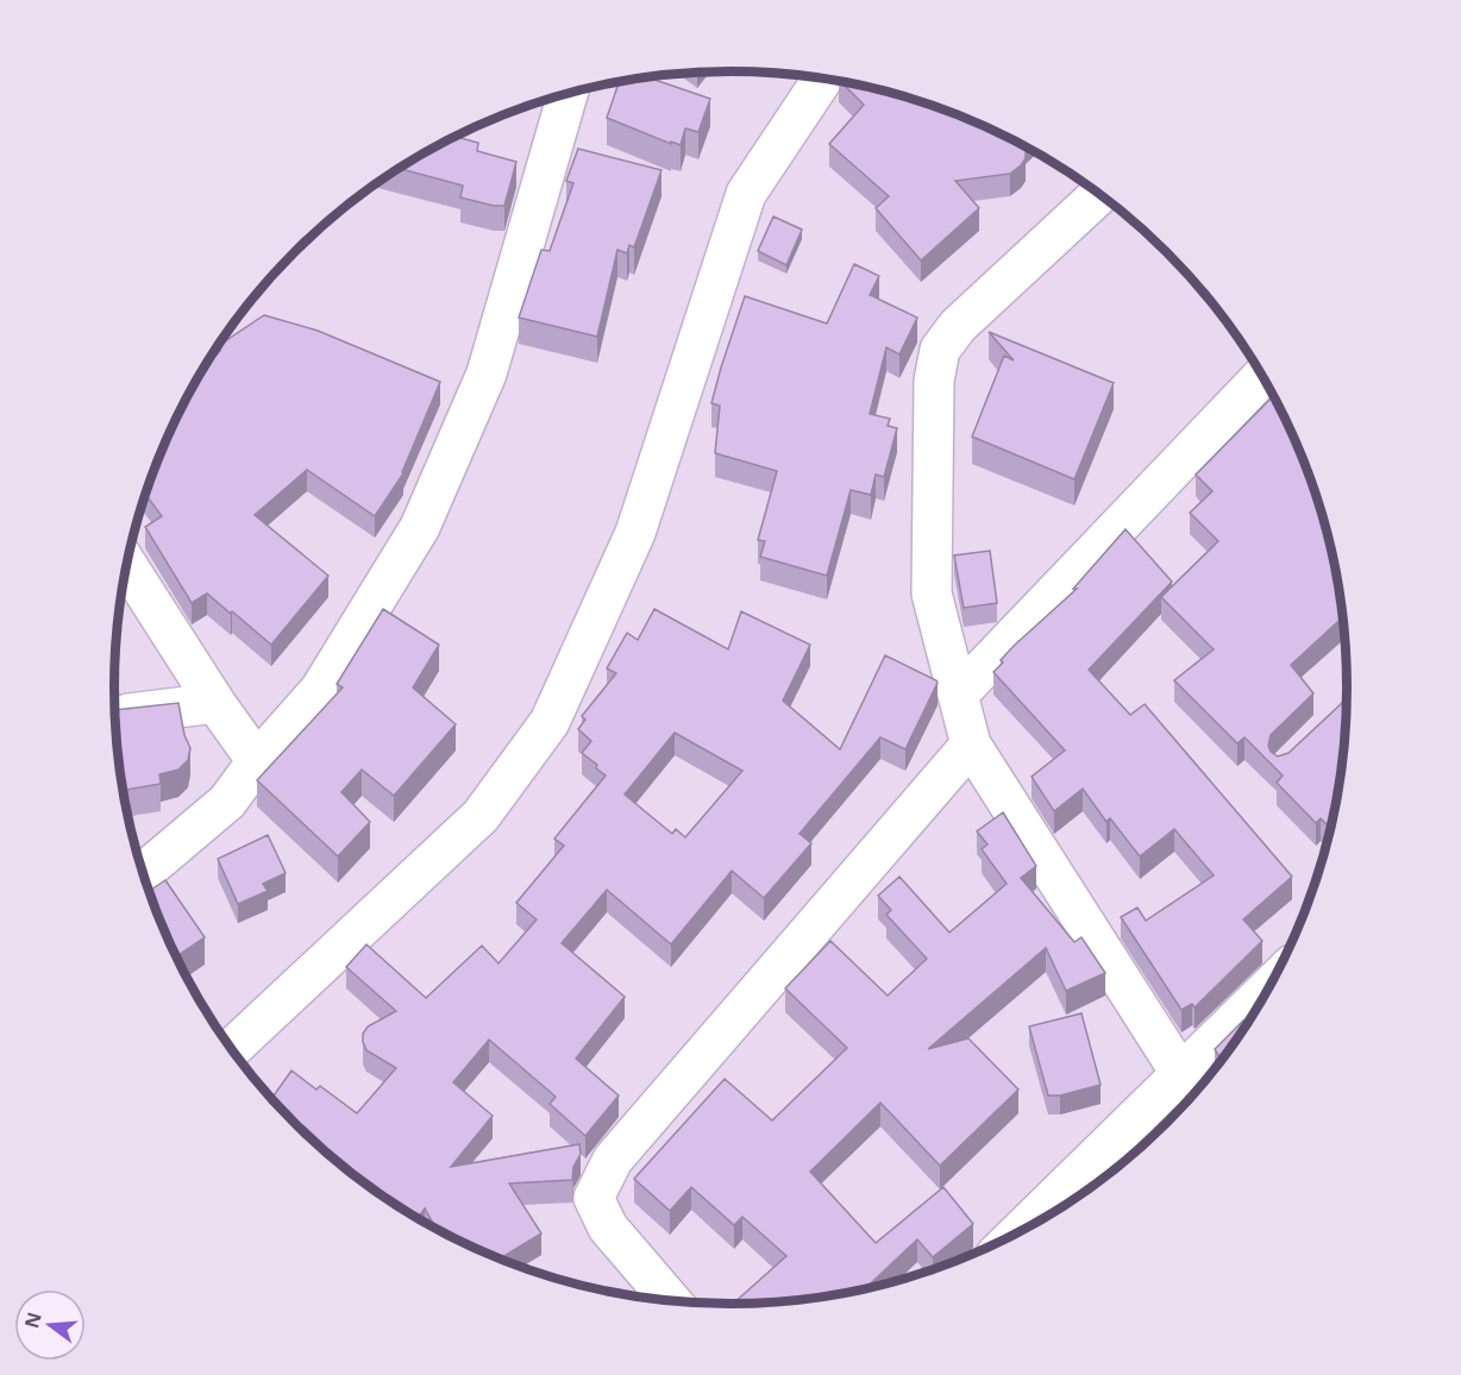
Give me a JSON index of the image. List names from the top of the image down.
{
  "north": "left"
}
